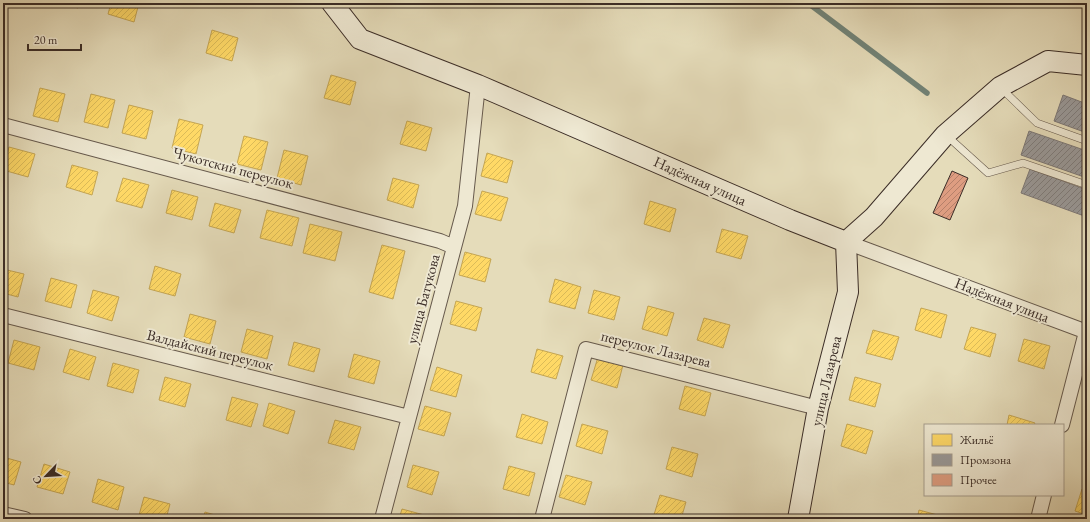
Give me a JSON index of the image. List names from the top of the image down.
{
  "streets": {
    "main road": ["Надёжная улица", "улица Лазарева"],
    "street": [
      "Чукотский переулок",
      "улица Батукова",
      "переулок Лазарева",
      "Валдайский переулок"
    ]
  },
  "crossings": [
    ["Чукотский переулок", "улица Батукова"],
    ["Надёжная улица", "улица Батукова"],
    ["Надёжная улица", "улица Лазарева"],
    ["улица Батукова", "Валдайский переулок"],
    ["переулок Лазарева", "улица Лазарева"]
  ],
  "legend": ["Жильё", "Промзона", "Прочее"],
  "scale_bar": "20 m",
  "north": "bottom left"
}
